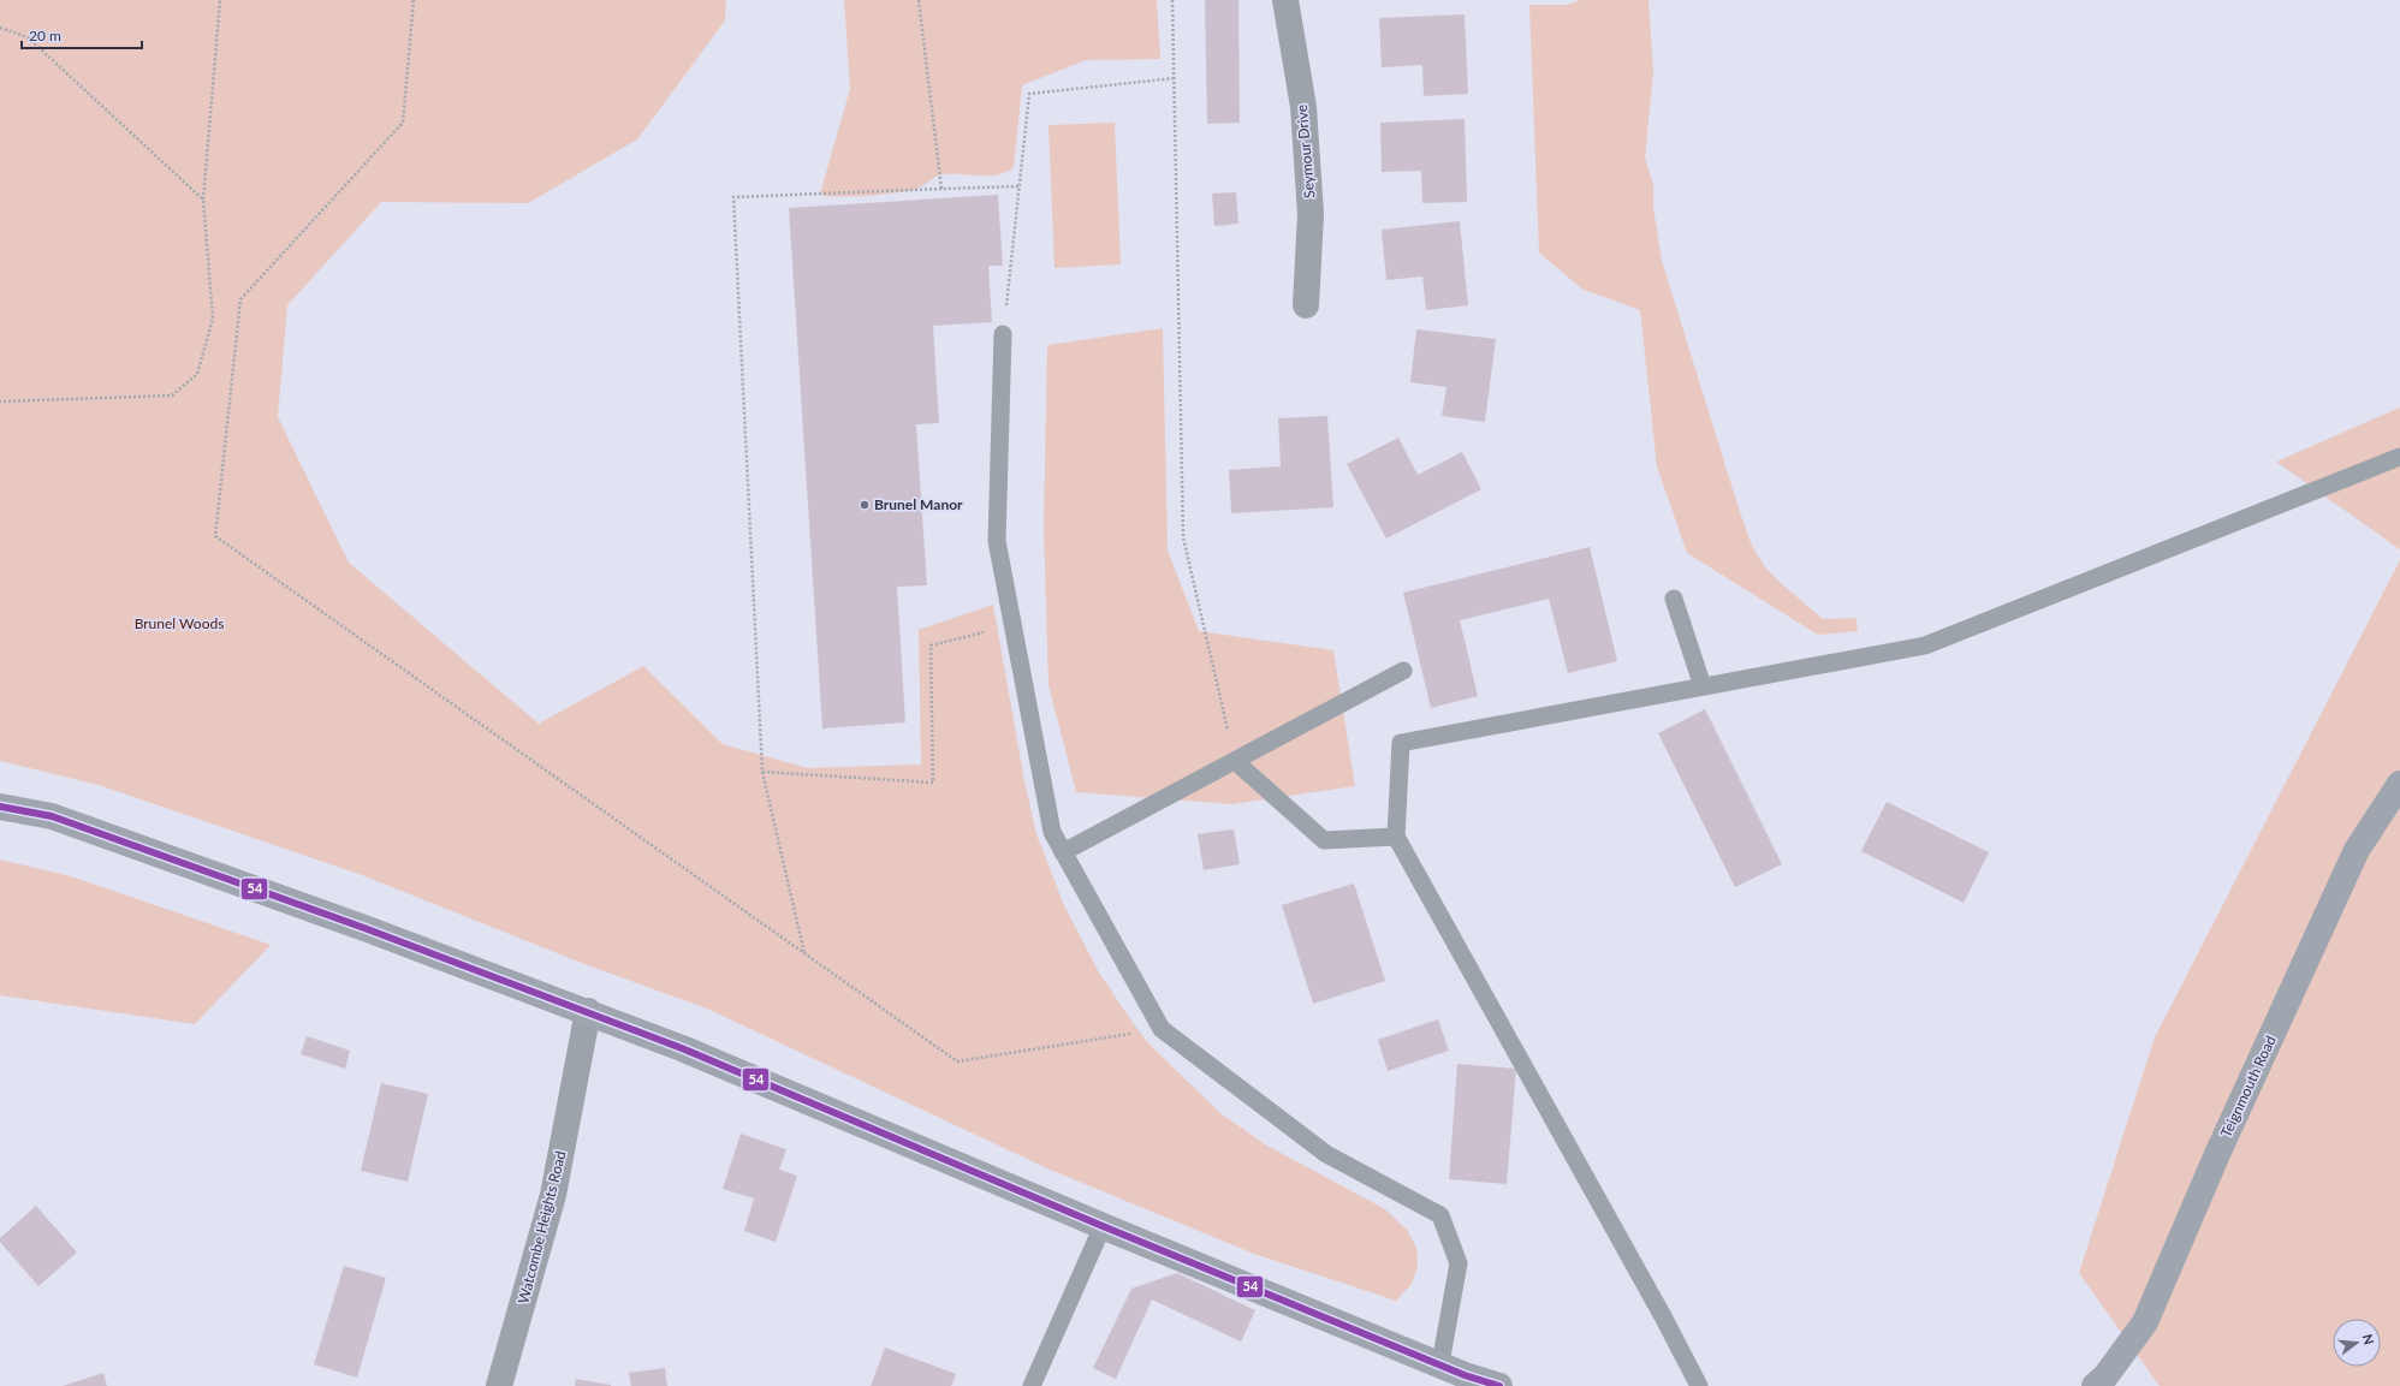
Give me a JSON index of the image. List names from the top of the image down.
{
  "streets": {
    "main road": ["Teignmouth Road"],
    "street": ["Seymour Drive", "Watcombe Heights Road"]
  },
  "parks": ["Brunel Woods"],
  "places": ["Brunel Manor"],
  "lines": ["transit line 54"],
  "scale_bar": "20 m",
  "north": "right"
}
